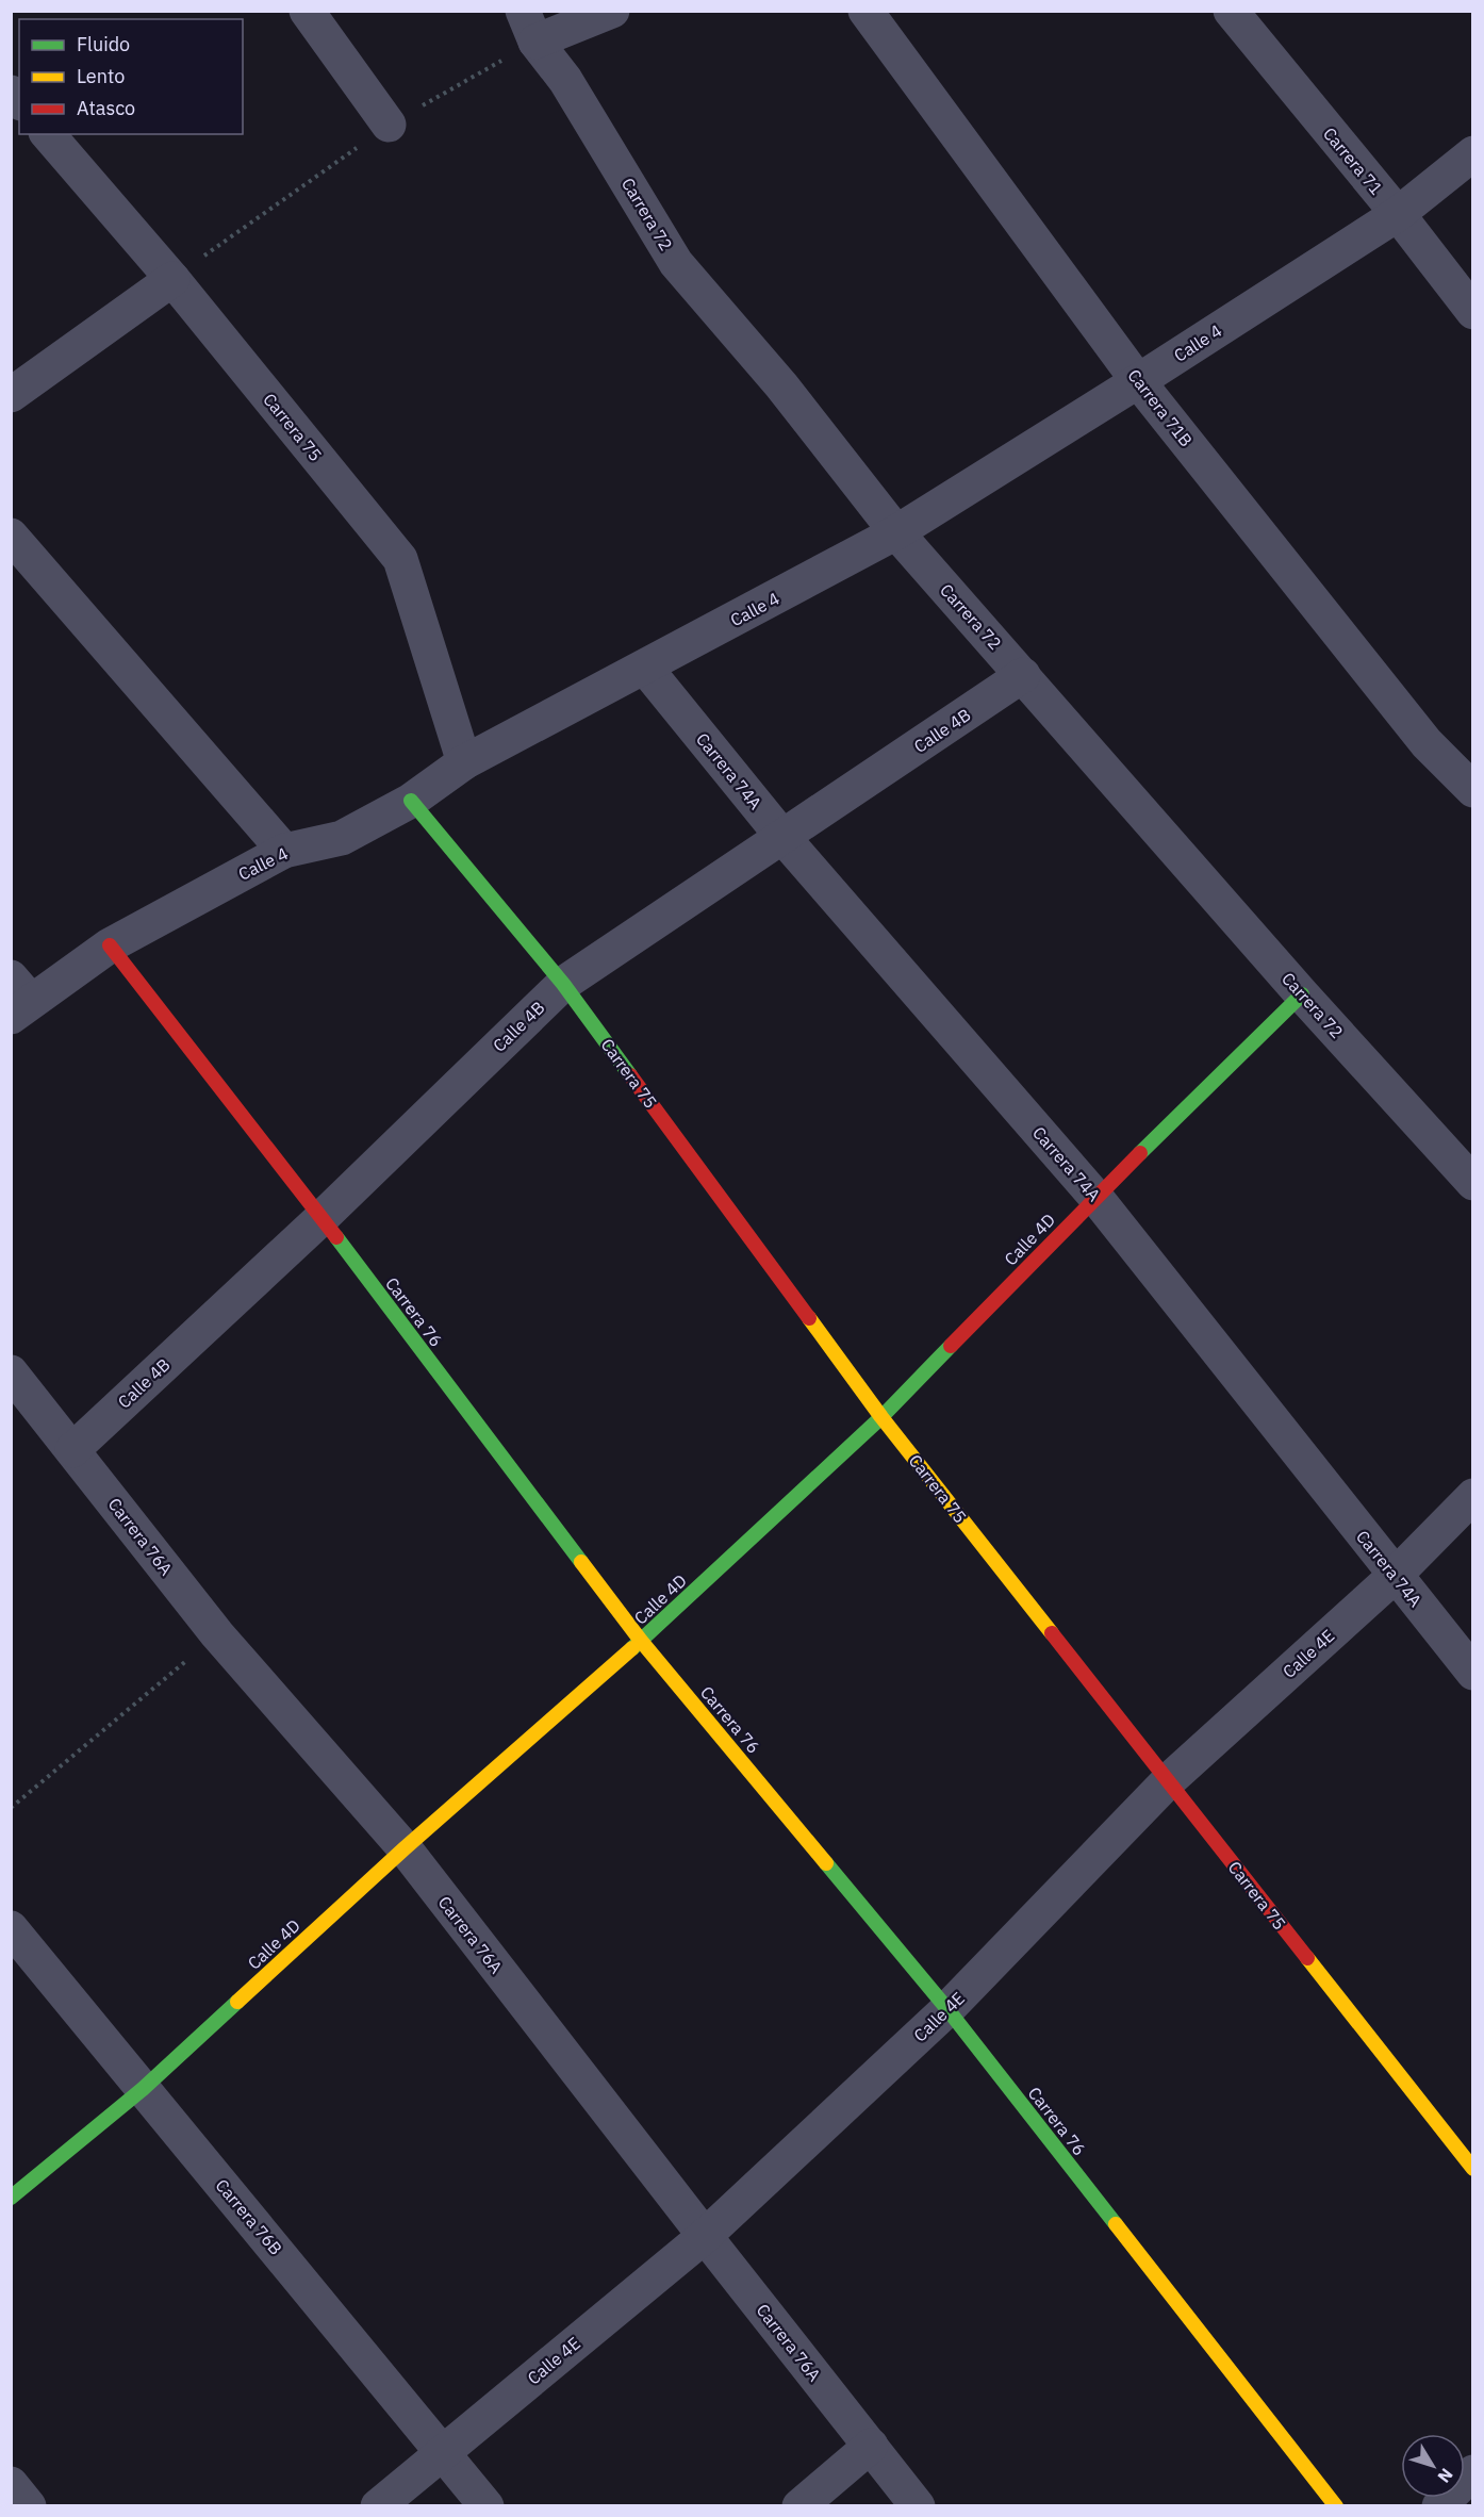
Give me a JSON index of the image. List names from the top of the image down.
{
  "streets": {
    "street": [
      "Carrera 71",
      "Carrera 72",
      "Calle 4",
      "Carrera 71B",
      "Carrera 75",
      "Calle 4B",
      "Carrera 74A",
      "Calle 4D",
      "Carrera 76",
      "Carrera 76A",
      "Calle 4E",
      "Carrera 76B"
    ]
  },
  "crossings": [
    ["Carrera 71", "Calle 4"],
    ["Carrera 72", "Calle 4"],
    ["Carrera 72", "Calle 4B"],
    ["Carrera 72", "Calle 4D"],
    ["Calle 4", "Carrera 71B"],
    ["Calle 4", "Carrera 75"],
    ["Calle 4", "Carrera 74A"],
    ["Calle 4", "Carrera 76"],
    ["Carrera 75", "Calle 4B"],
    ["Carrera 75", "Calle 4D"],
    ["Carrera 75", "Calle 4E"],
    ["Calle 4B", "Carrera 74A"],
    ["Calle 4B", "Carrera 76"],
    ["Calle 4B", "Carrera 76A"],
    ["Carrera 74A", "Calle 4D"],
    ["Carrera 74A", "Calle 4E"],
    ["Calle 4D", "Carrera 76"],
    ["Calle 4D", "Carrera 76A"],
    ["Calle 4D", "Carrera 76B"],
    ["Carrera 76", "Calle 4E"],
    ["Carrera 76A", "Calle 4E"],
    ["Calle 4E", "Carrera 76B"]
  ],
  "legend": ["Fluido", "Lento", "Atasco"],
  "north": "bottom right"
}
